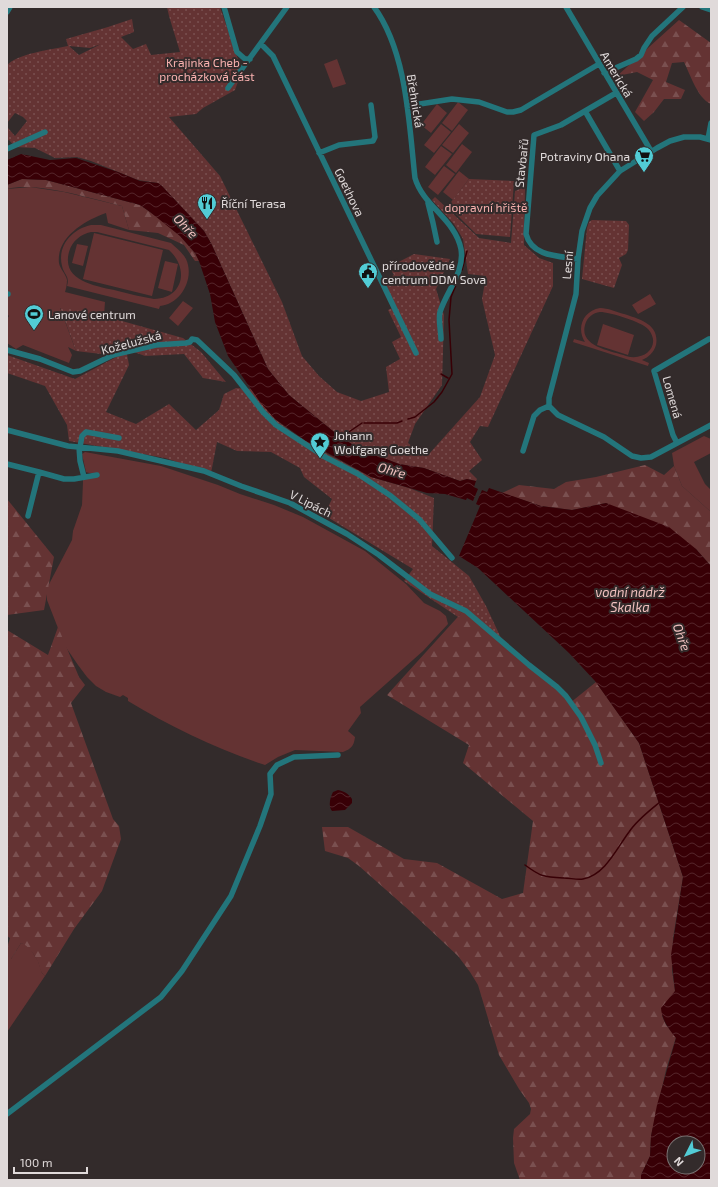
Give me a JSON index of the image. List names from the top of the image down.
{
  "streets": {
    "street": [
      "Americká",
      "Břehnická",
      "Stavbařů",
      "Goethova",
      "Lesní",
      "Koželužská",
      "Lomená",
      "V Lipách"
    ]
  },
  "crossings": [
    ["Americká", "Stavbařů"],
    ["Americká", "Lesní"],
    ["Stavbařů", "Lesní"]
  ],
  "water": ["Ohře", "vodní nádrž Skalka"],
  "parks": ["Krajinka Cheb - procházková část", "dopravní hřiště"],
  "places": {
    "supermarket": ["Potraviny Ohana"],
    "restaurant": ["Říční Terasa"],
    "public building": ["přírodovědné centrum DDM Sova"],
    "sports": ["Lanové centrum"],
    "place": ["Johann Wolfgang Goethe"]
  },
  "scale_bar": "100 m",
  "north": "bottom left"
}
